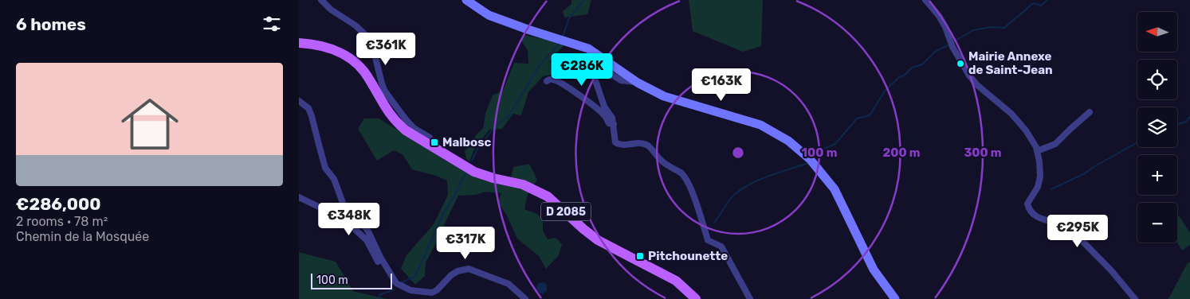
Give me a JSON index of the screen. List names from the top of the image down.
{
  "streets": {
    "main road": ["D 2085"]
  },
  "places": {
    "other": ["Mairie Annexe de Saint-Jean"],
    "transit": ["Malbosc", "Pitchounette"]
  },
  "scale_bar": "100 m",
  "north": "left",
  "page": {
    "heading": "6 homes",
    "map_buttons": ["+", "−"],
    "price": [
      "€361K",
      "€286K",
      "€163K",
      "€348K",
      "€295K",
      "€317K"
    ],
    "list": [
      {
        "name": "€286,000",
        "note": "2 rooms · 78 m² · Chemin de la Mosquée"
      }
    ],
    "scale": "100 m"
  },
  "rings": ["100 m", "200 m", "300 m"]
}
